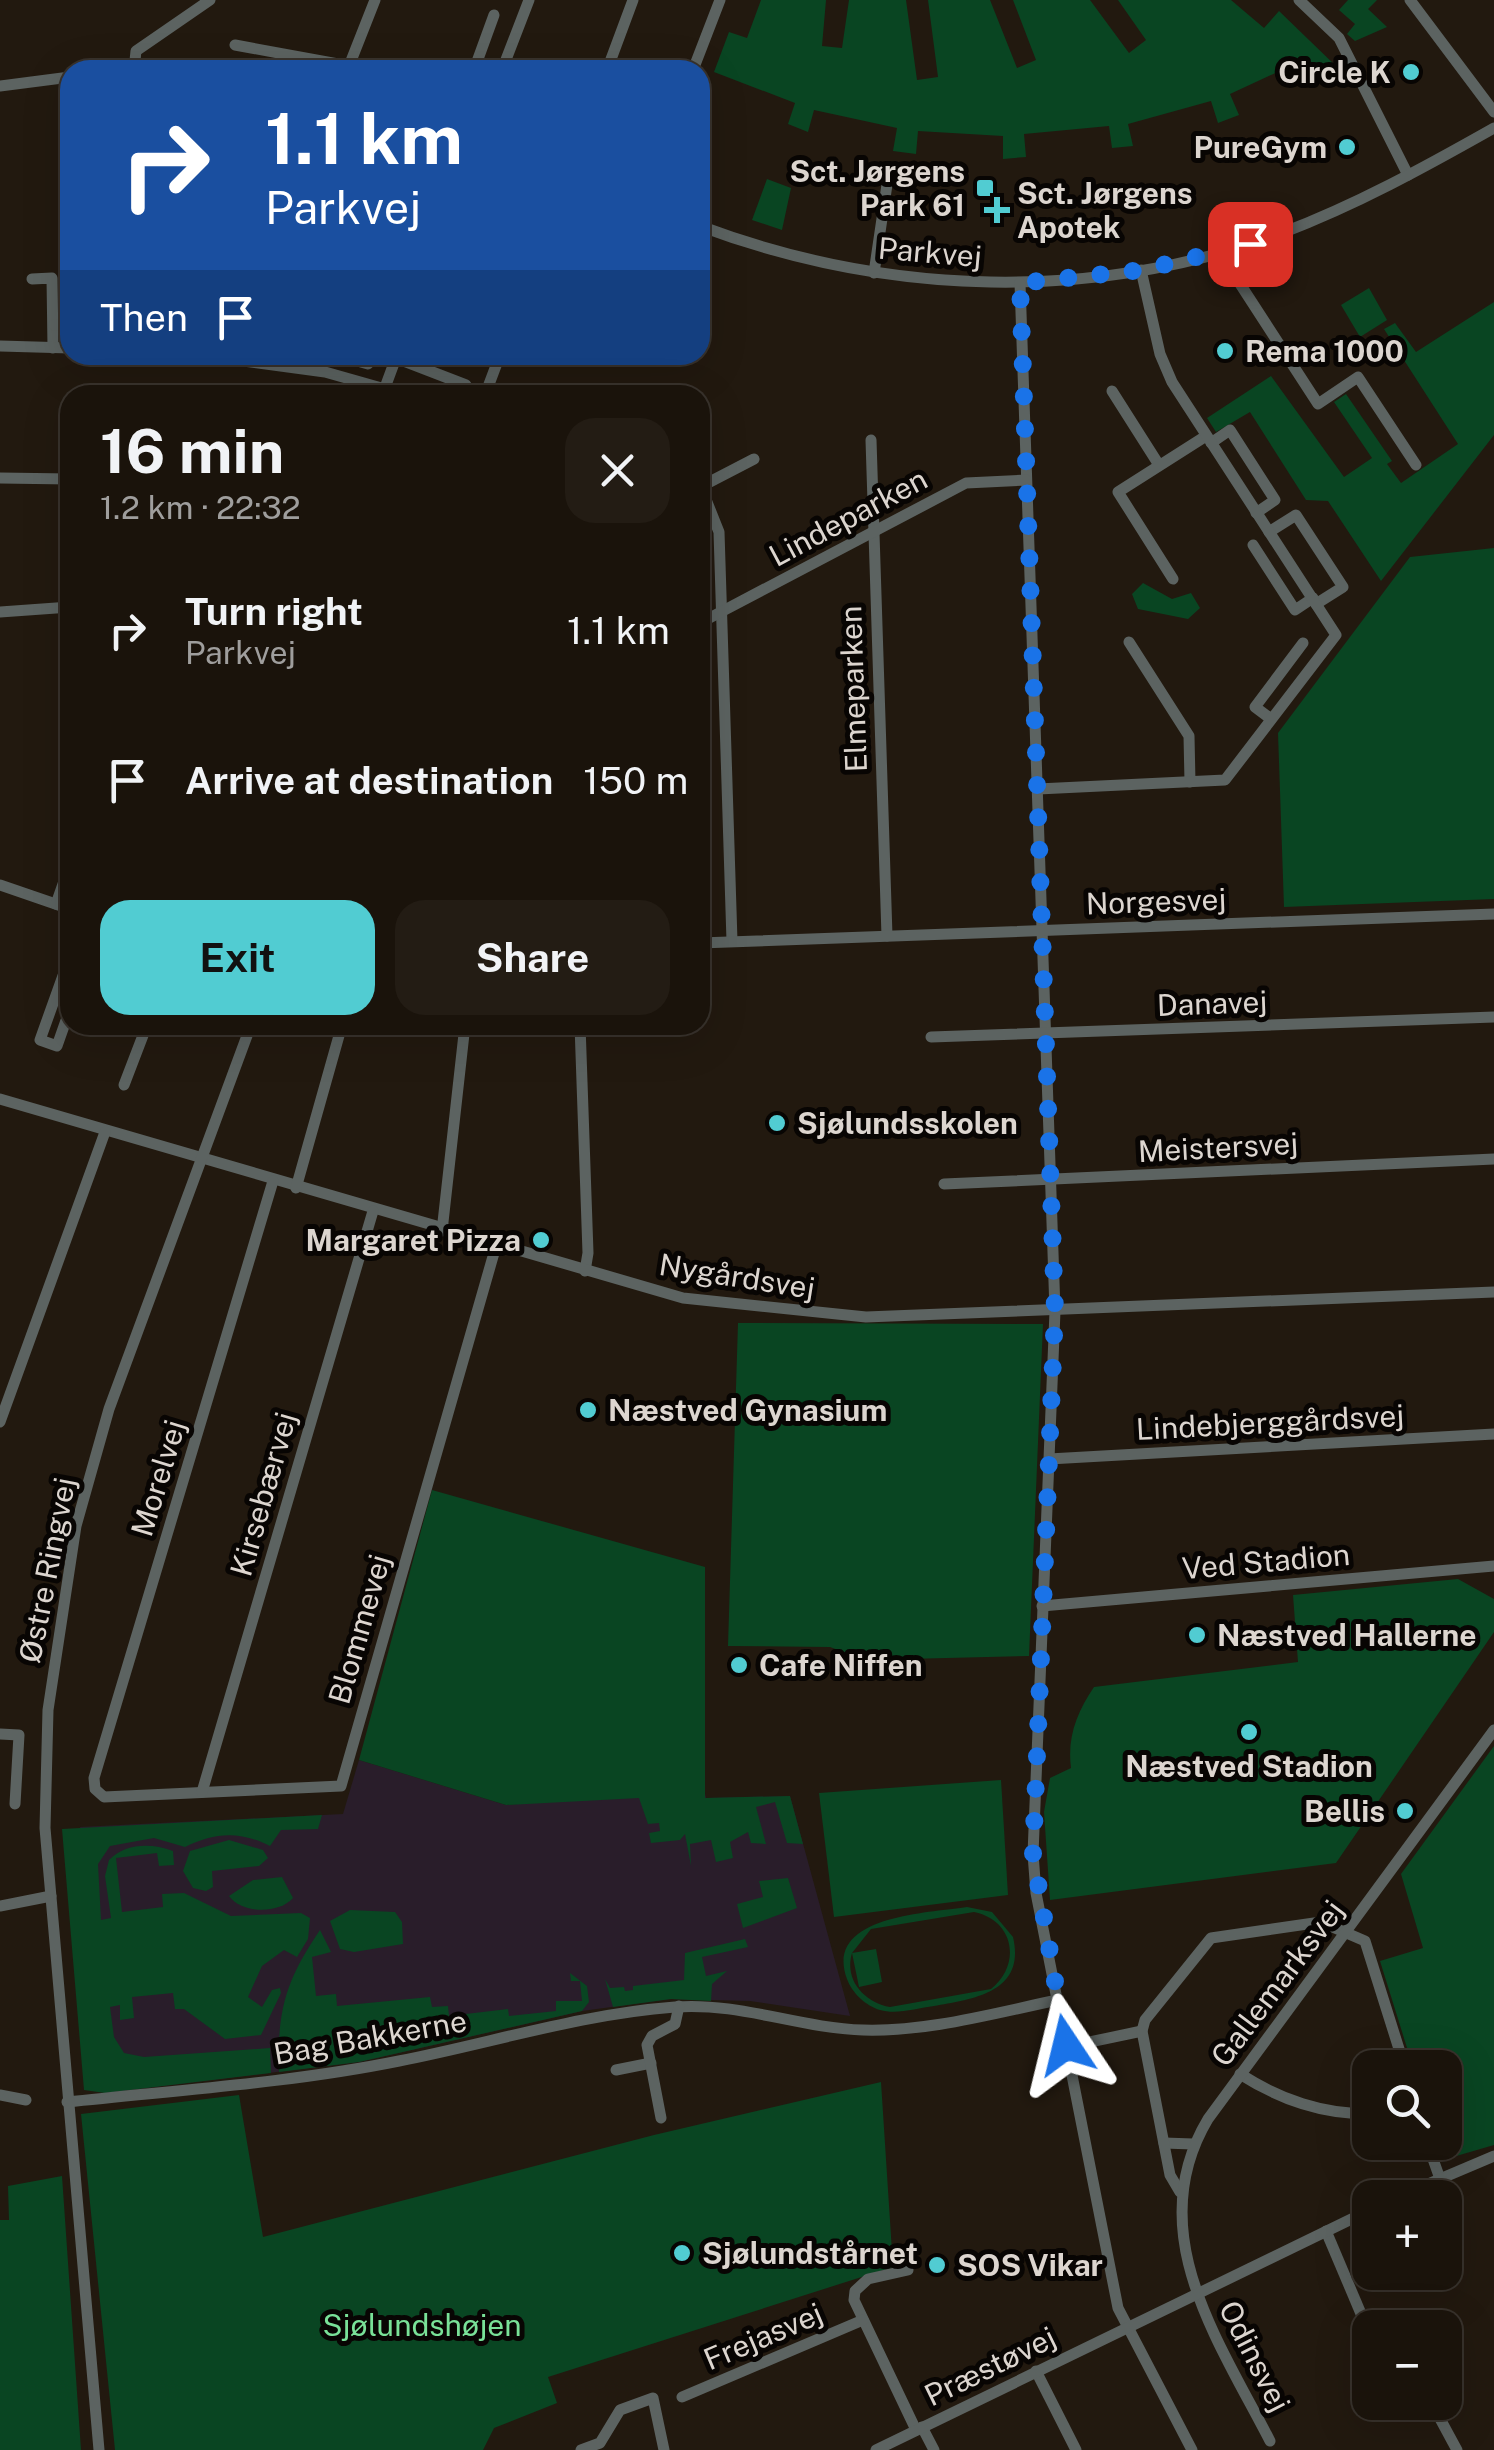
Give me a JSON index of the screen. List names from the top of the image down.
{
  "streets": {
    "street": [
      "Parkvej",
      "Lindeparken",
      "Elmeparken",
      "Norgesvej",
      "Danavej",
      "Meistersvej",
      "Nygårdsvej",
      "Lindebjerggårdsvej",
      "Morelvej",
      "Kirsebærvej",
      "Ved Stadion",
      "Østre Ringvej",
      "Blommevej",
      "Gallemarksvej",
      "Bag Bakkerne",
      "Frejasvej",
      "Odinsvej",
      "Præstøvej"
    ]
  },
  "crossings": [
    ["Lindeparken", "Elmeparken"],
    ["Elmeparken", "Norgesvej"],
    ["Nygårdsvej", "Morelvej"],
    ["Nygårdsvej", "Kirsebærvej"],
    ["Nygårdsvej", "Østre Ringvej"],
    ["Nygårdsvej", "Blommevej"],
    ["Morelvej", "Blommevej"],
    ["Kirsebærvej", "Blommevej"],
    ["Østre Ringvej", "Bag Bakkerne"],
    ["Gallemarksvej", "Odinsvej"],
    ["Gallemarksvej", "Præstøvej"],
    ["Frejasvej", "Præstøvej"],
    ["Odinsvej", "Præstøvej"]
  ],
  "parks": ["Sjølundshøjen"],
  "places": {
    "other": [
      "Circle K",
      "PureGym",
      "Rema 1000",
      "Sjølundsskolen",
      "Margaret Pizza",
      "Næstved Gynasium",
      "Næstved Hallerne",
      "Cafe Niffen",
      "Næstved Stadion",
      "Bellis",
      "Sjølundstårnet",
      "SOS Vikar"
    ],
    "transit": ["Sct. Jørgens Park 61"],
    "health": ["Sct. Jørgens Apotek"]
  },
  "page": {
    "turn": ["1.1 km", "Parkvej"],
    "then": "Then",
    "heading": ["16 min", "1.2 km · 22:32"],
    "list": [
      {
        "name": "Turn right",
        "note": "Parkvej",
        "value": "1.1 km"
      },
      {
        "name": "Arrive at destination",
        "value": "150 m"
      }
    ],
    "buttons": ["Exit", "Share"],
    "map_buttons": ["+", "−"]
  }
}
